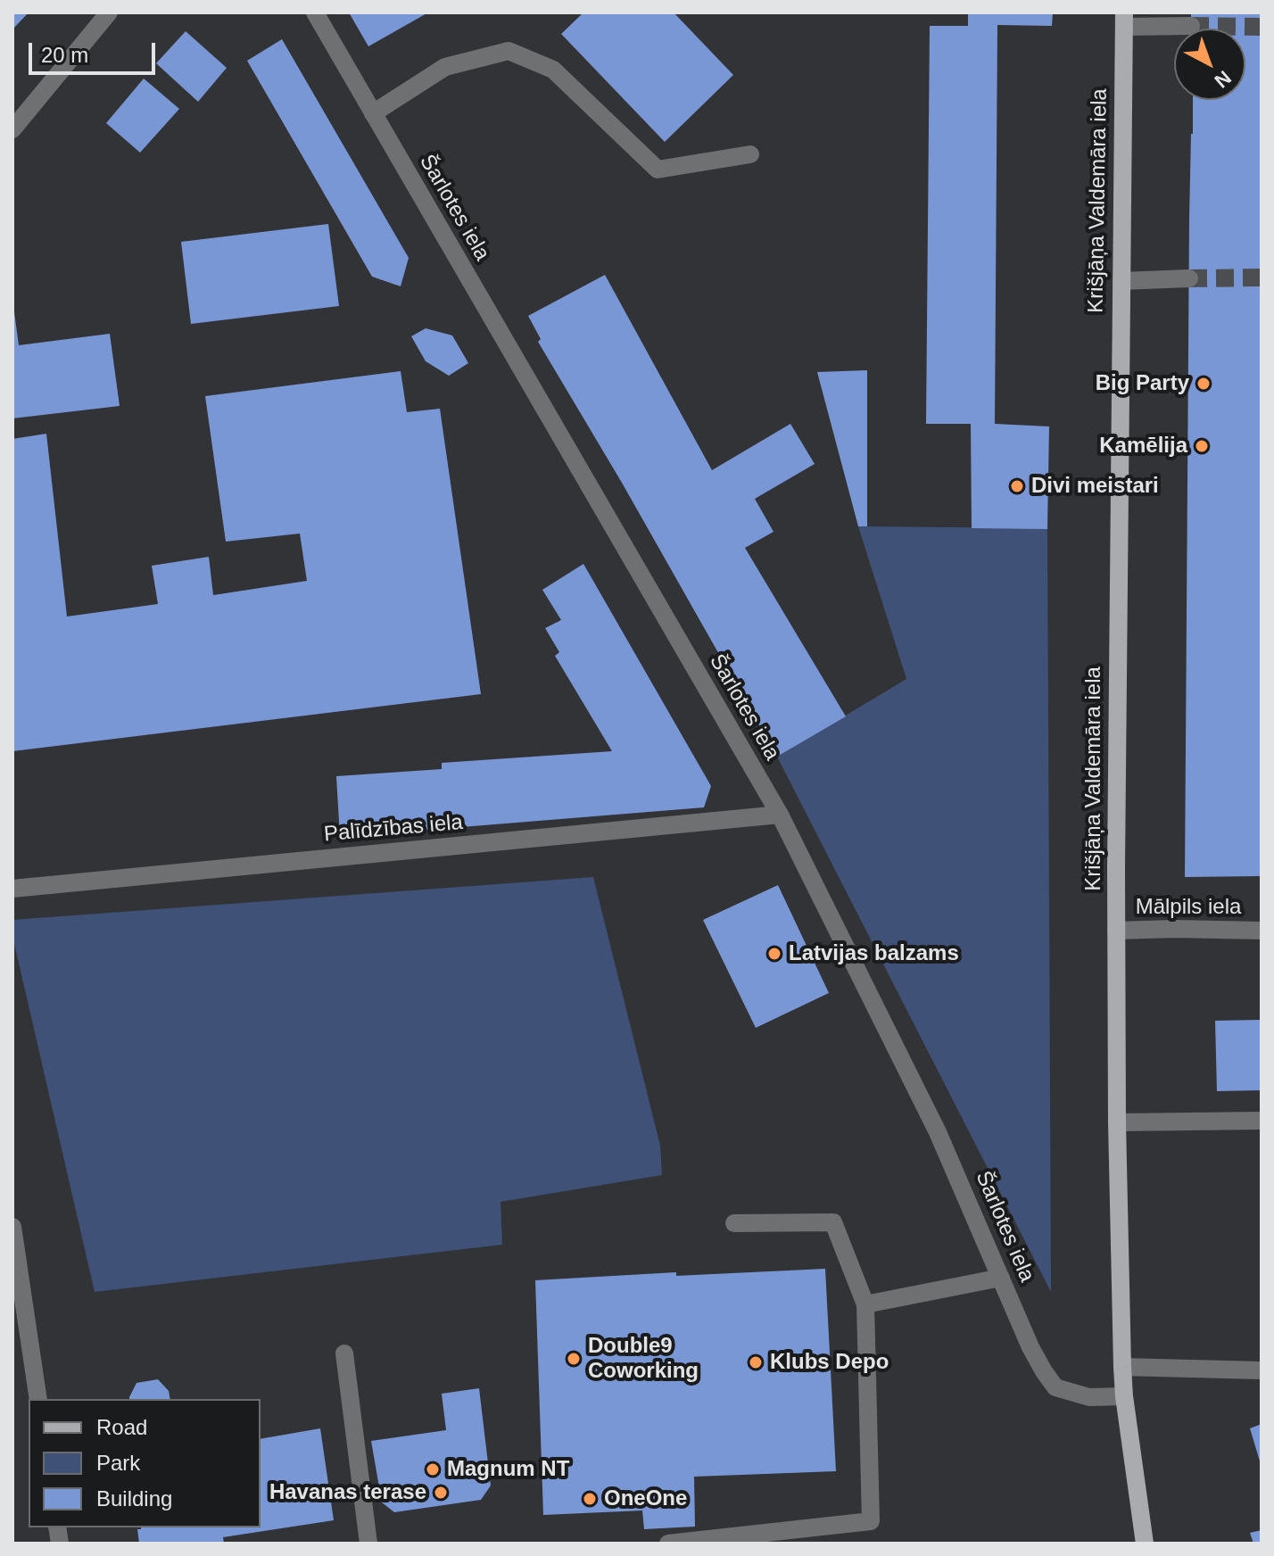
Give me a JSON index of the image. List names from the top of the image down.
{
  "streets": {
    "main road": ["Krišjāņa Valdemāra iela"],
    "street": ["Šarlotes iela", "Palīdzības iela", "Mālpils iela"]
  },
  "crossings": [
    ["Krišjāņa Valdemāra iela", "Šarlotes iela"],
    ["Krišjāņa Valdemāra iela", "Mālpils iela"],
    ["Šarlotes iela", "Palīdzības iela"]
  ],
  "places": [
    "Big Party",
    "Kamēlija",
    "Divi meistari",
    "Latvijas balzams",
    "Double9 Coworking",
    "Klubs Depo",
    "Magnum NT",
    "Havanas terase",
    "OneOne"
  ],
  "legend": ["Road", "Park", "Building"],
  "scale_bar": "20 m",
  "north": "bottom right"
}
